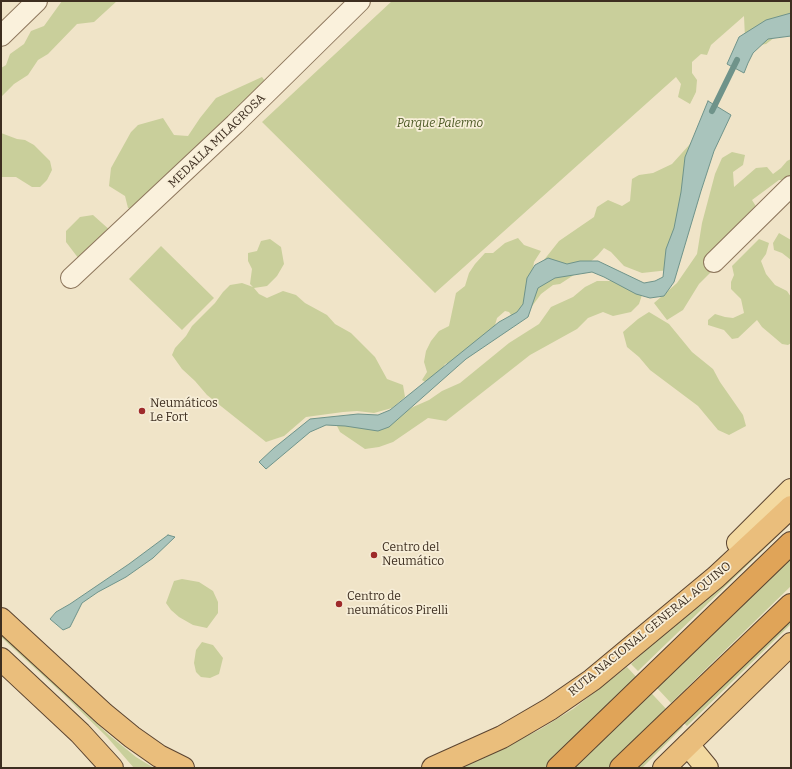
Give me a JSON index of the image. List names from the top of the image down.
{
  "streets": {
    "highway": ["RUTA NACIONAL GENERAL AQUINO"],
    "street": ["MEDALLA MILAGROSA"]
  },
  "parks": ["Parque Palermo"],
  "places": ["Neumáticos Le Fort", "Centro del Neumático", "Centro de neumáticos Pirelli"]
}
